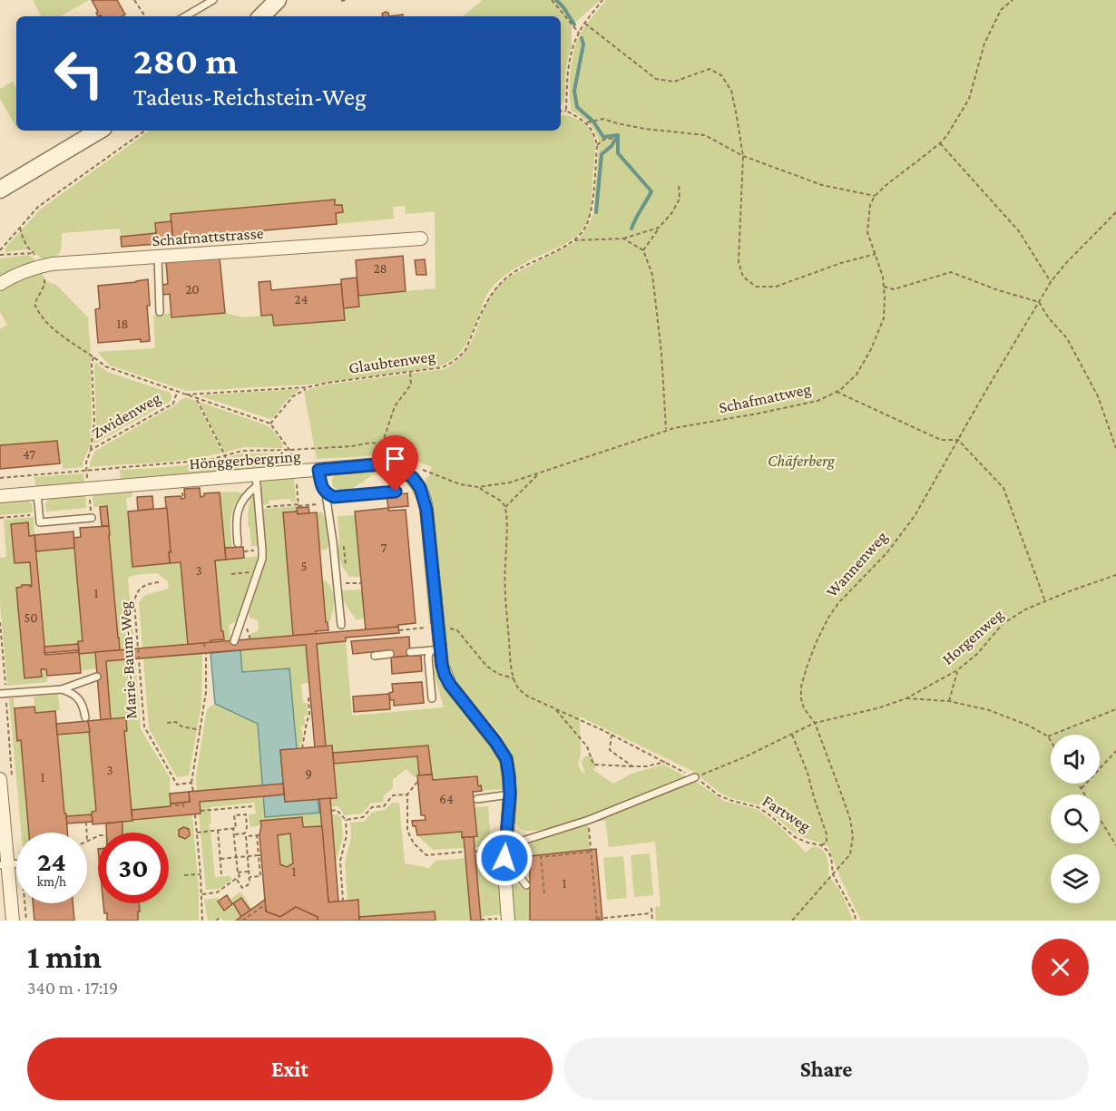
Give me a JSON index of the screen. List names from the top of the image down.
{
  "streets": {
    "street": ["Schafmattstrasse", "Hönggerbergring"],
    "path": [
      "Glaubtenweg",
      "Schafmattweg",
      "Zwidenweg",
      "Wannenweg",
      "Horgenweg",
      "Marie-Baum-Weg",
      "Fartweg"
    ]
  },
  "crossings": [
    ["Schafmattstrasse", "Zwidenweg"],
    ["Schafmattweg", "Hönggerbergring"],
    ["Wannenweg", "Horgenweg"],
    ["Wannenweg", "Fartweg"]
  ],
  "parks": ["Chäferberg"],
  "house_numbers": [
    "28",
    "20",
    "24",
    "18",
    "47",
    "7",
    "5",
    "3",
    "1",
    "50",
    "3",
    "9",
    "1",
    "64",
    "1",
    "1"
  ],
  "page": {
    "turn": ["280 m", "Tadeus-Reichstein-Weg"],
    "speed": "24 km/h",
    "limit": "30",
    "heading": ["1 min", "340 m · 17:19"],
    "buttons": ["Exit", "Share"]
  }
}
